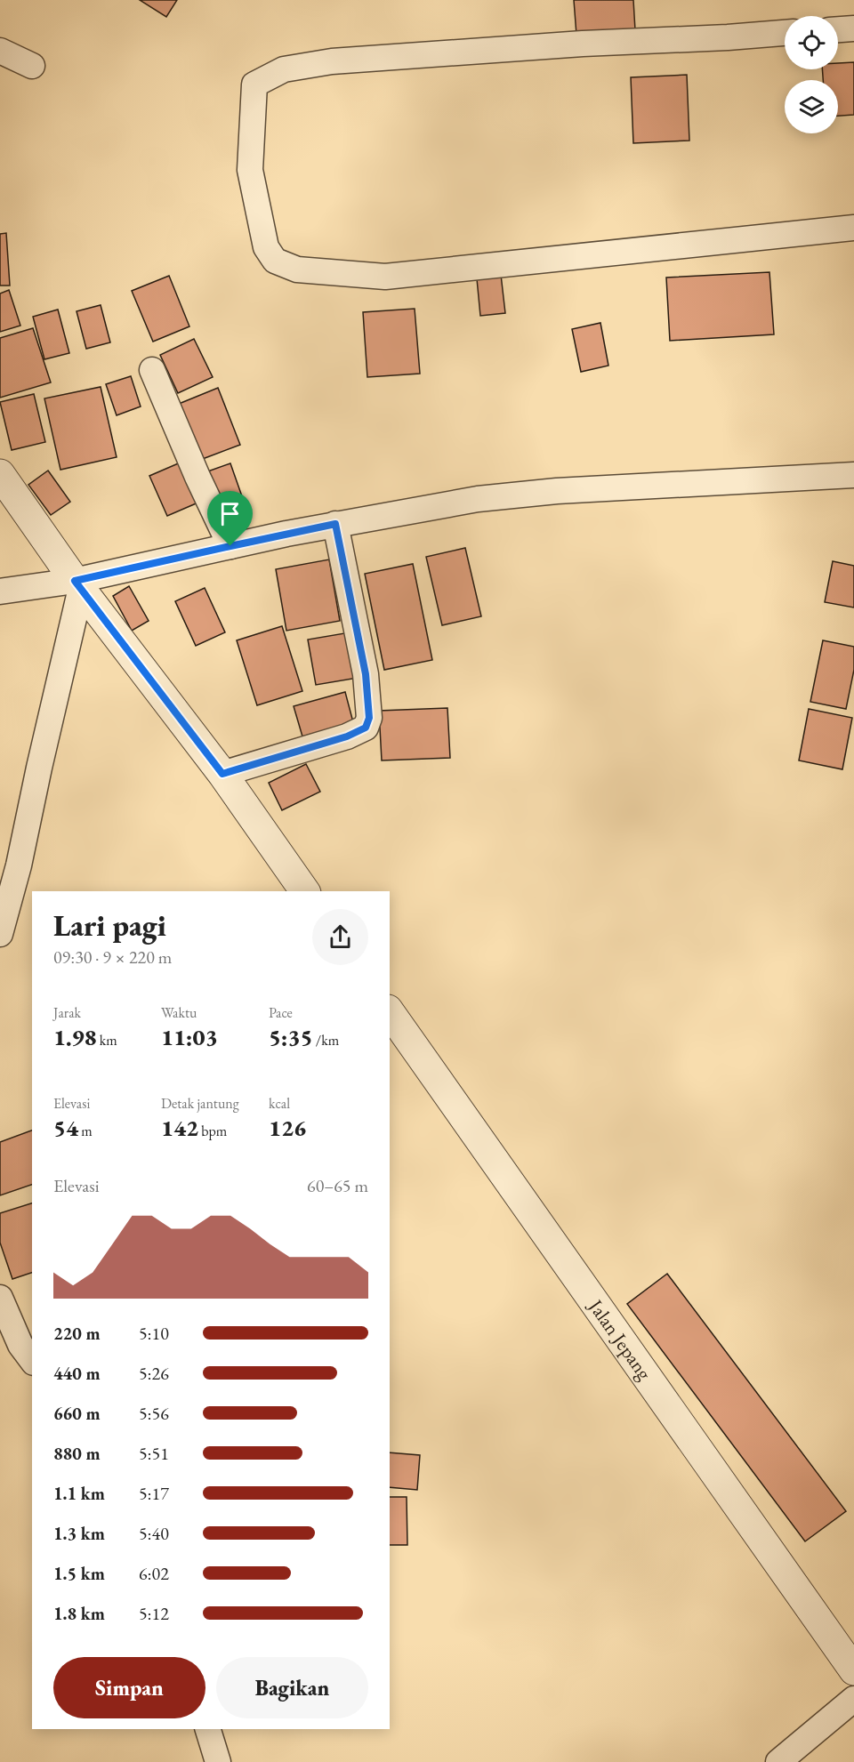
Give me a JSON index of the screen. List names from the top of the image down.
{
  "streets": {
    "street": ["Jalan Jepang"]
  },
  "page": {
    "heading": ["Lari pagi", "09:30 · 9 × 220 m"],
    "stats": [
      ["Jarak", "1.98 km"],
      ["Waktu", "11:03"],
      ["Pace", "5:35 /km"],
      ["Elevasi", "54 m"],
      ["Detak jantung", "142 bpm"],
      ["kcal", "126"]
    ],
    "chart": ["Elevasi", "60–65 m"],
    "list": [
      {
        "name": "220 m",
        "note": "5:10"
      },
      {
        "name": "440 m",
        "note": "5:26"
      },
      {
        "name": "660 m",
        "note": "5:56"
      },
      {
        "name": "880 m",
        "note": "5:51"
      },
      {
        "name": "1.1 km",
        "note": "5:17"
      },
      {
        "name": "1.3 km",
        "note": "5:40"
      },
      {
        "name": "1.5 km",
        "note": "6:02"
      },
      {
        "name": "1.8 km",
        "note": "5:12"
      }
    ],
    "buttons": ["Simpan", "Bagikan"]
  }
}
